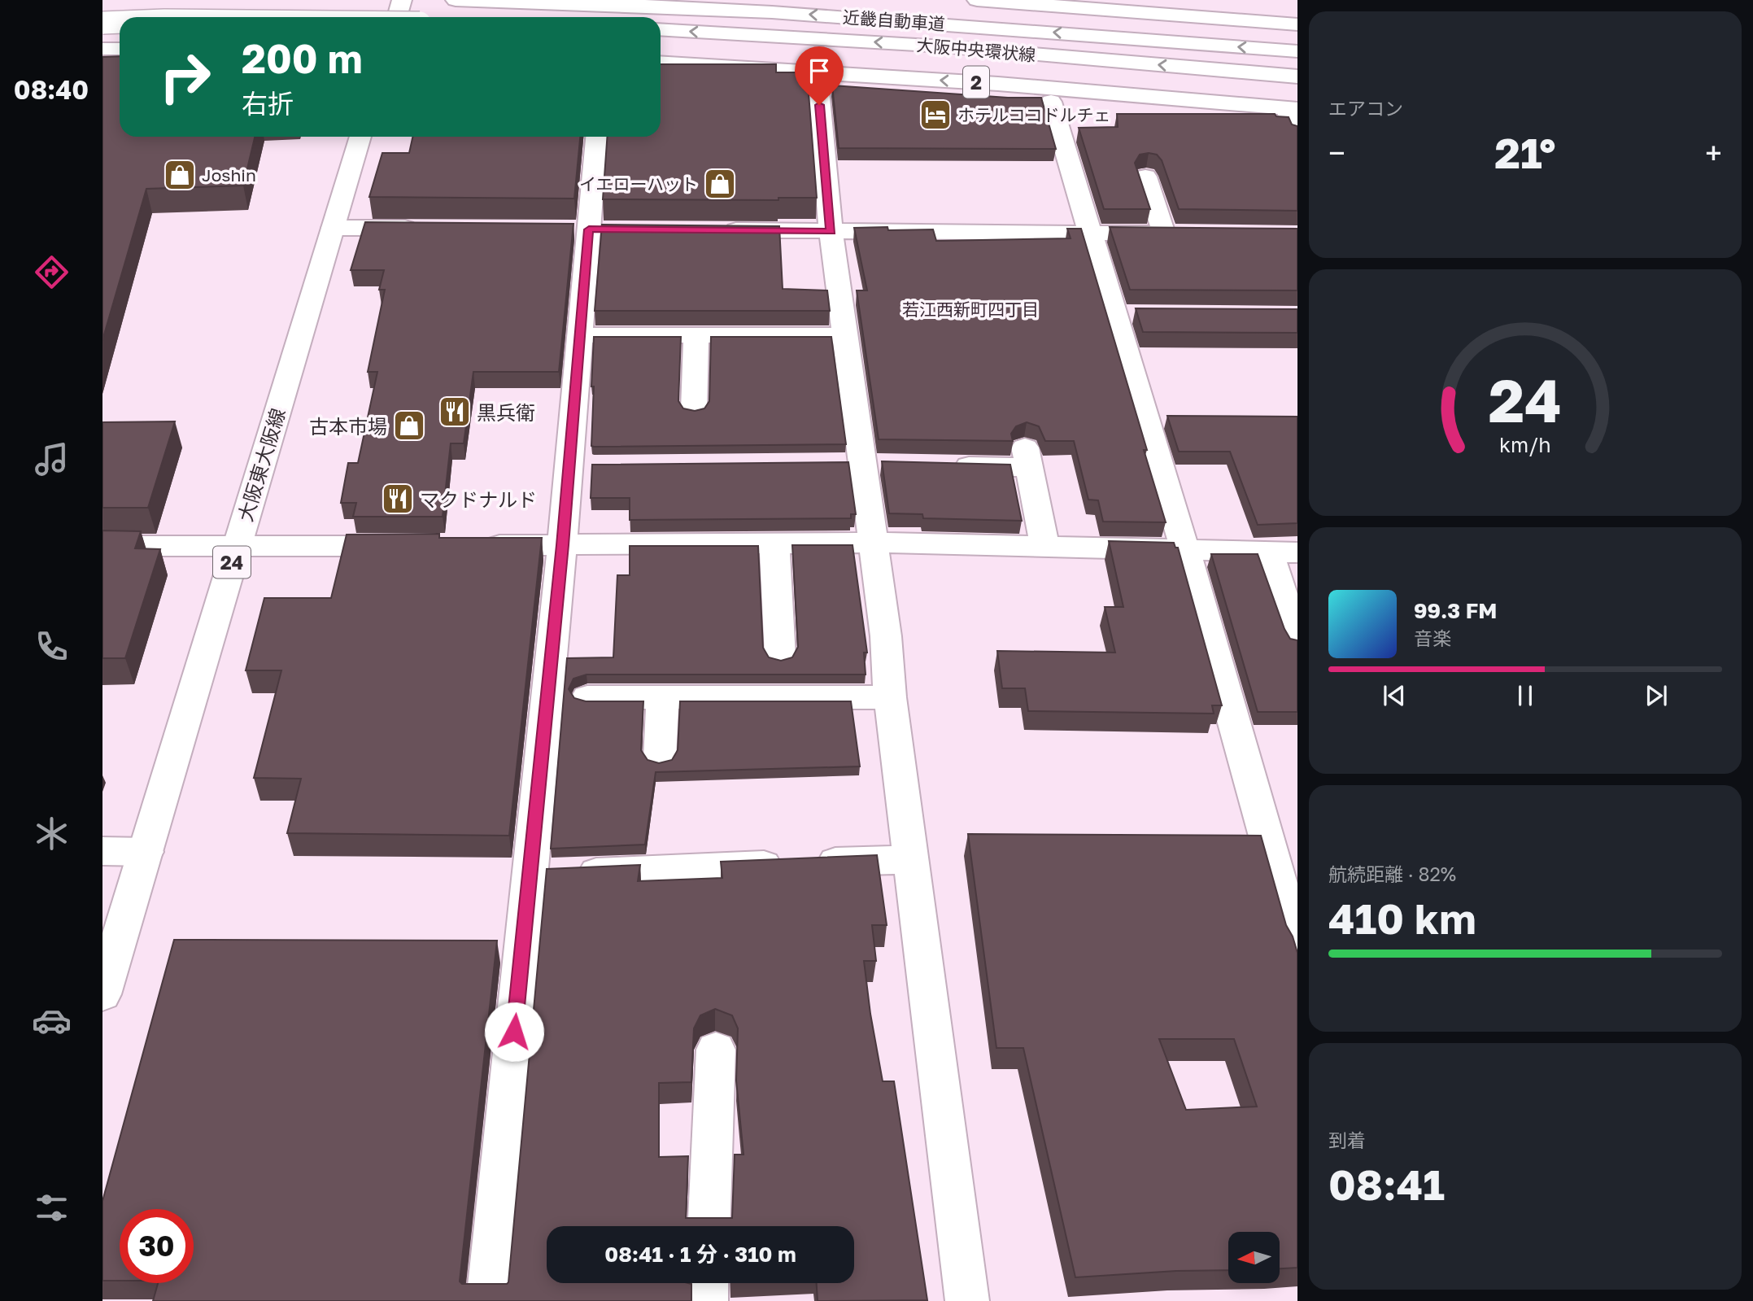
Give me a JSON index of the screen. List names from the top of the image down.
{
  "streets": {
    "main road": [
      "近畿自動車道",
      "大阪中央環状線",
      "2",
      "大阪東大阪線",
      "24"
    ]
  },
  "districts": ["若江西新町四丁目"],
  "places": {
    "hotel": ["ホテルココドルチェ"],
    "shop": ["Joshin", "イエローハット", "古本市場"],
    "restaurant": ["黒兵衛", "マクドナルド"]
  },
  "north": "left",
  "page": {
    "tabs": "08:40",
    "tile": [
      "エアコン",
      ["航続距離 · 82%", "410 km"],
      ["到着", "08:41"]
    ],
    "turn": ["200 m", "右折"],
    "heat": ["−", "21°", "+"],
    "song": ["99.3 FM", "音楽"],
    "limit": "30",
    "trip": "08:41 · 1 分 · 310 m",
    "gauge": ["24", "km/h"]
  }
}
